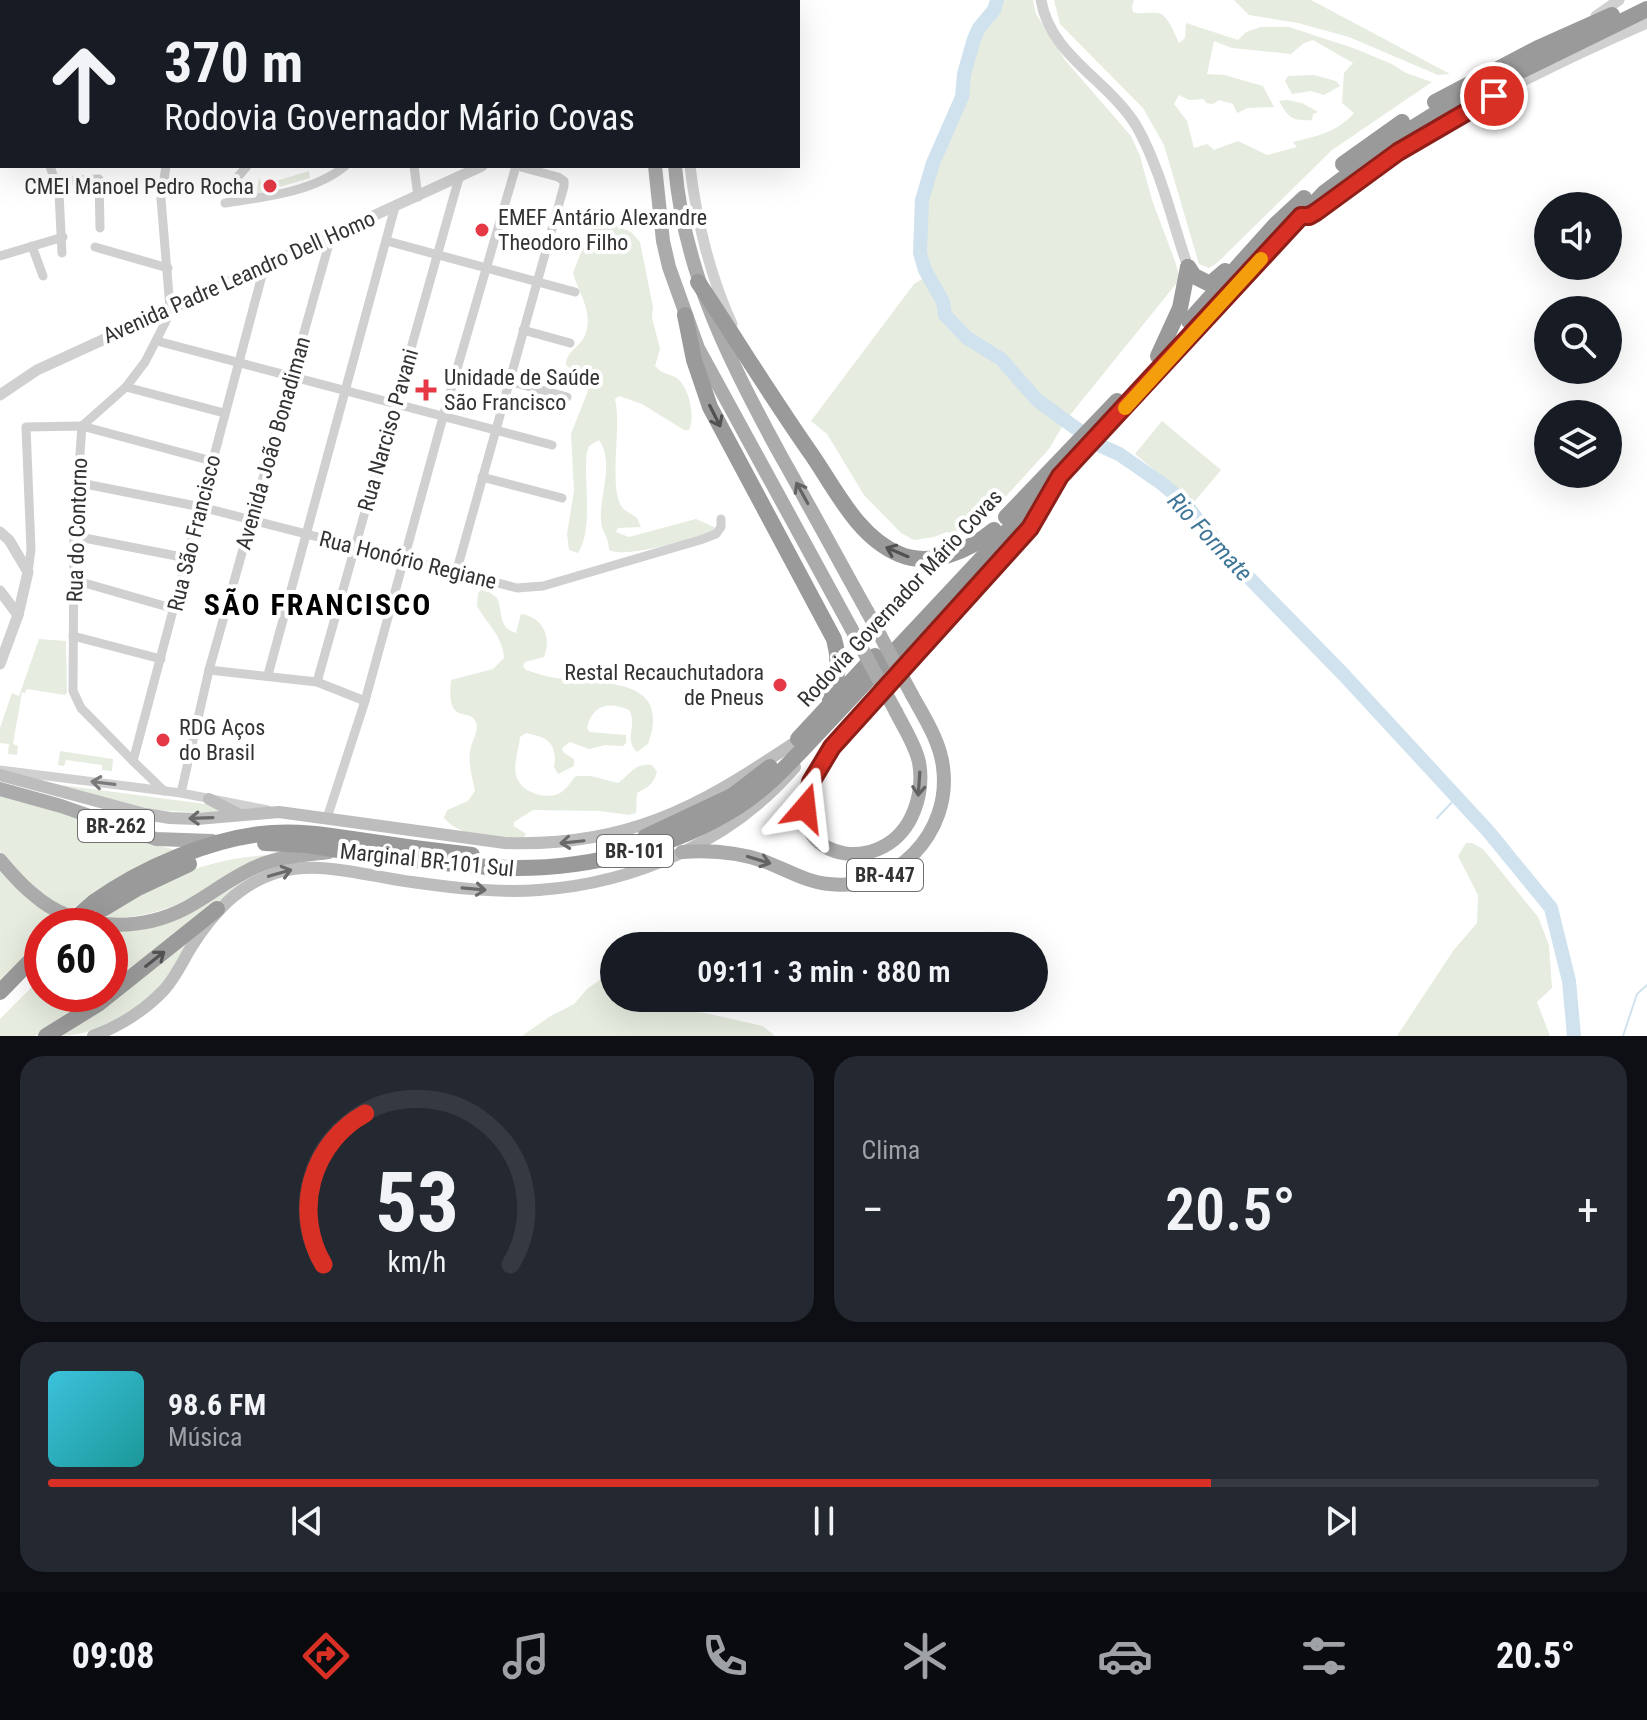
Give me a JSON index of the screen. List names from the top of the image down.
{
  "streets": {
    "highway": ["Rodovia Governador Mário Covas", "BR-101"],
    "main road": ["BR-262", "Marginal BR-101 Sul", "BR-447"],
    "street": [
      "Avenida Padre Leandro Dell Homo",
      "Rua Narciso Pavani",
      "Avenida João Bonadiman",
      "Rua do Contorno",
      "Rua São Francisco",
      "Rua Honório Regiane"
    ]
  },
  "crossings": [
    ["Avenida Padre Leandro Dell Homo", "Rua Narciso Pavani"],
    ["Avenida Padre Leandro Dell Homo", "Avenida João Bonadiman"],
    ["Avenida Padre Leandro Dell Homo", "Rua do Contorno"],
    ["Avenida Padre Leandro Dell Homo", "Rua São Francisco"],
    ["Rua Narciso Pavani", "Rua Honório Regiane"],
    ["Avenida João Bonadiman", "Rua Honório Regiane"],
    ["Rua do Contorno", "Rua São Francisco"],
    ["Rua do Contorno", "Rua Honório Regiane"],
    ["Rua São Francisco", "Rua Honório Regiane"],
    ["Rodovia Governador Mário Covas", "BR-262"],
    ["Rodovia Governador Mário Covas", "Marginal BR-101 Sul"],
    ["Rodovia Governador Mário Covas", "BR-447"],
    ["Marginal BR-101 Sul", "BR-447"]
  ],
  "districts": ["SÃO FRANCISCO"],
  "water": ["Rio Formate"],
  "places": {
    "other": [
      "CMEI Manoel Pedro Rocha",
      "EMEF Antário Alexandre Theodoro Filho",
      "Restal Recauchutadora de Pneus",
      "RDG Aços do Brasil"
    ],
    "health": ["Unidade de Saúde São Francisco"]
  },
  "page": {
    "turn": ["370 m", "Rodovia Governador Mário Covas"],
    "limit": "60",
    "trip": "09:11 · 3 min · 880 m",
    "tile": "Clima",
    "heat": ["−", "20.5°", "+"],
    "song": ["98.6 FM", "Música"],
    "tabs": ["09:08", "20.5°"],
    "gauge": ["53", "km/h"]
  }
}
